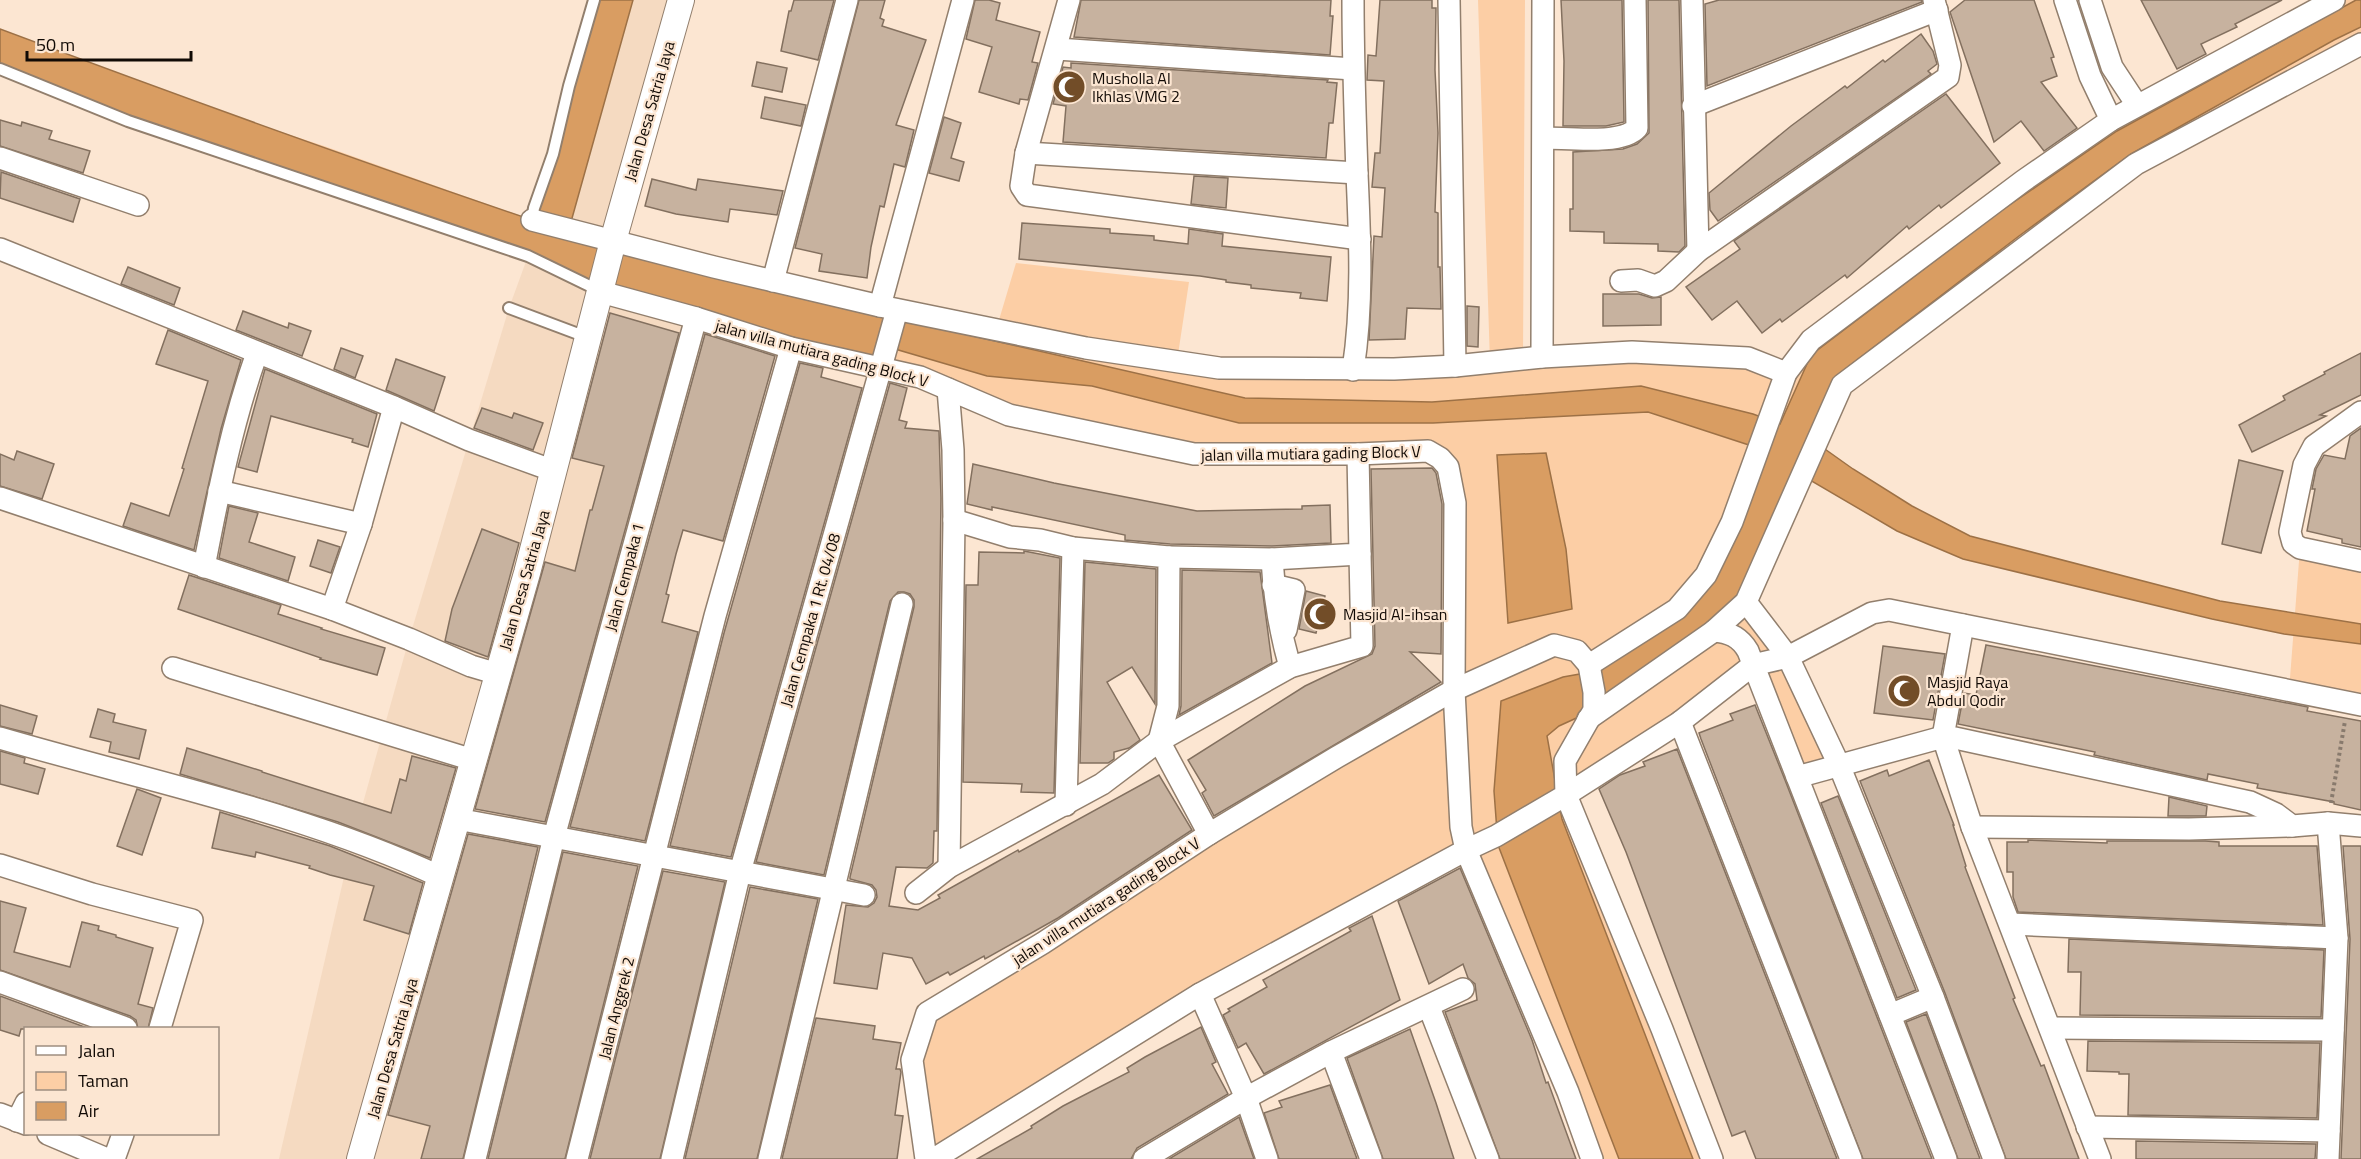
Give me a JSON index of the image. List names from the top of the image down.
{
  "streets": {
    "street": [
      "Jalan Desa Satria Jaya",
      "jalan villa mutiara gading Block V",
      "Jalan Cempaka 1",
      "Jalan Cempaka 1 Rt. 04/08",
      "Jalan Anggrek 2"
    ]
  },
  "crossings": [
    ["Jalan Desa Satria Jaya", "jalan villa mutiara gading Block V"],
    ["jalan villa mutiara gading Block V", "Jalan Cempaka 1"],
    ["jalan villa mutiara gading Block V", "Jalan Cempaka 1 Rt. 04/08"],
    ["jalan villa mutiara gading Block V", "Jalan Anggrek 2"]
  ],
  "places": {
    "mosque": ["Musholla Al Ikhlas VMG 2", "Masjid Al-ihsan", "Masjid Raya Abdul Qodir"]
  },
  "legend": ["Jalan", "Taman", "Air"],
  "scale_bar": "50 m"
}
